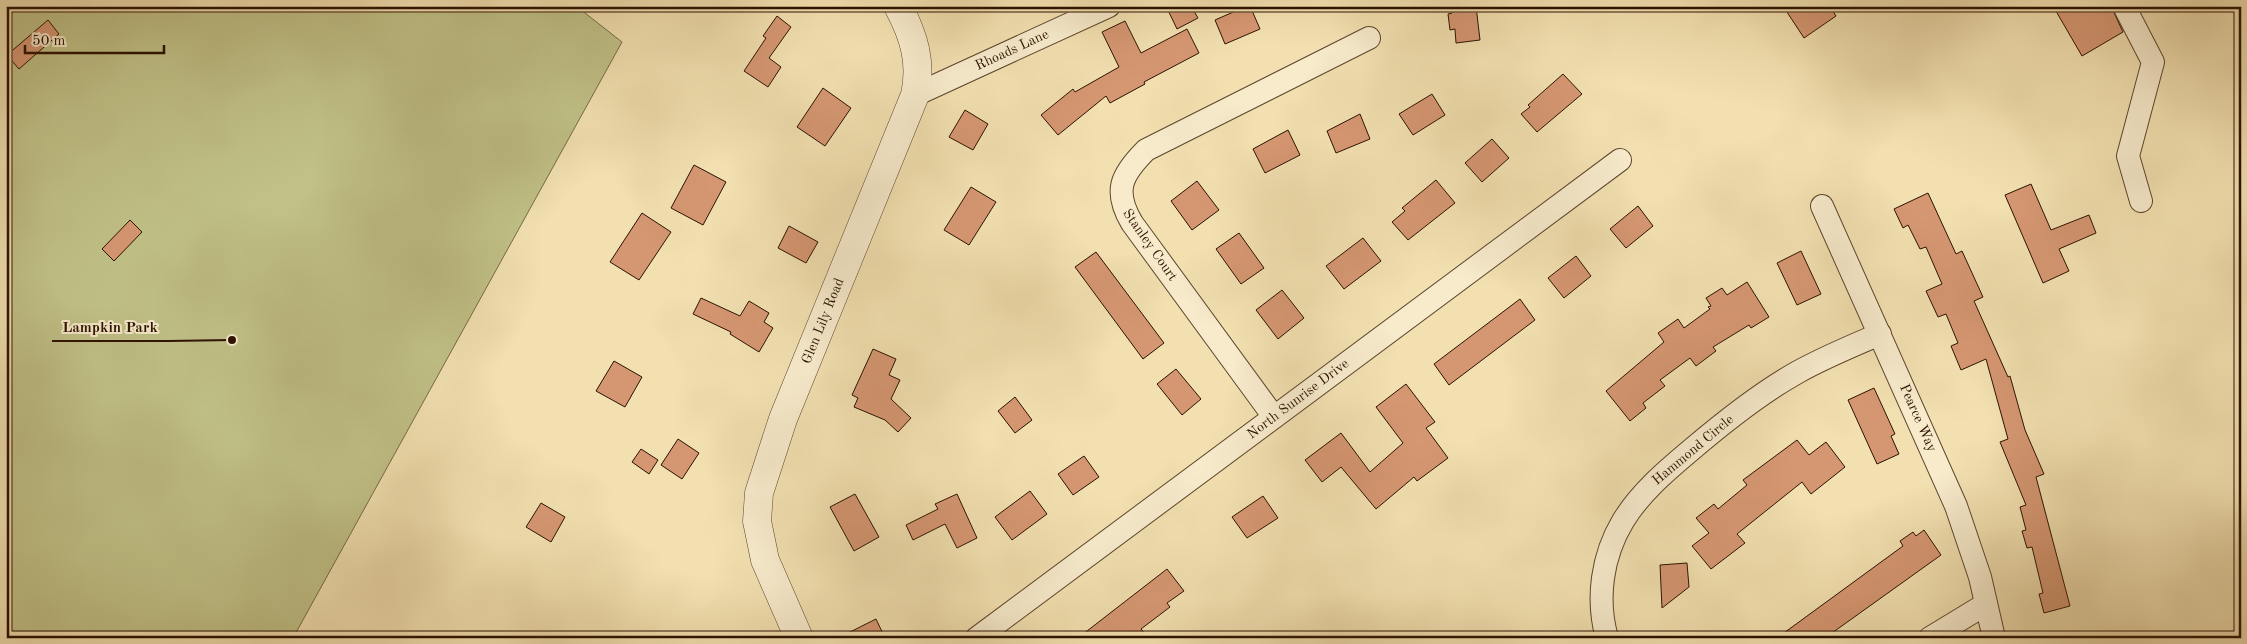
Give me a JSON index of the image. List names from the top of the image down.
{
  "streets": {
    "street": [
      "Rhoads Lane",
      "Stanley Court",
      "Glen Lily Road",
      "North Sunrise Drive",
      "Pearce Way",
      "Hammond Circle"
    ]
  },
  "crossings": [
    ["Rhoads Lane", "Glen Lily Road"],
    ["Stanley Court", "North Sunrise Drive"],
    ["Pearce Way", "Hammond Circle"]
  ],
  "places": ["Lampkin Park"],
  "scale_bar": "50 m"
}
